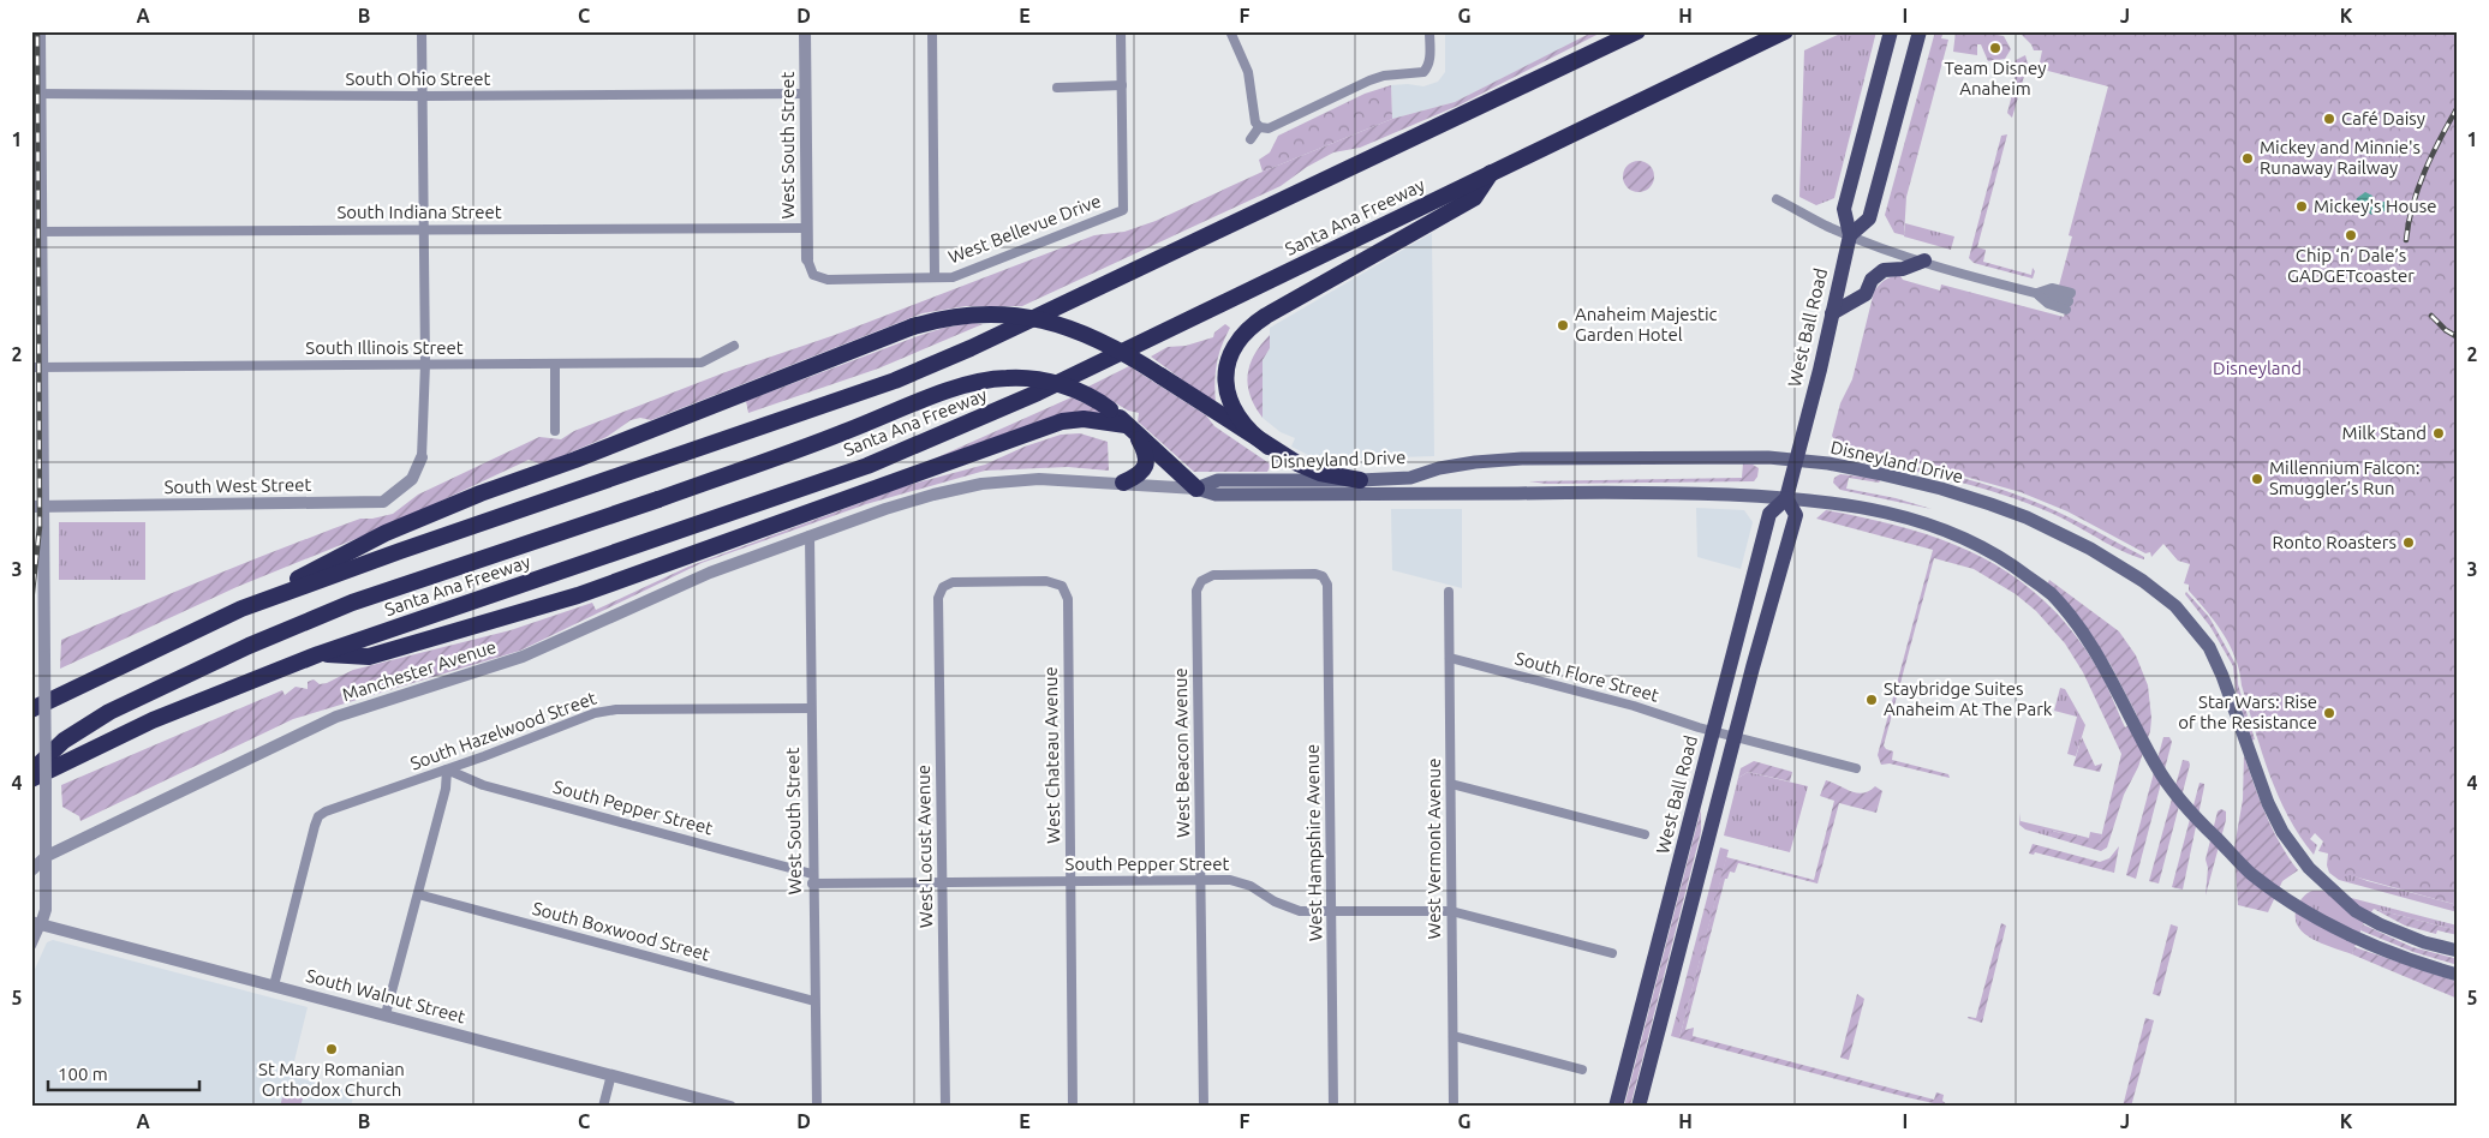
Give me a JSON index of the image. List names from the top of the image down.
{
  "streets": {
    "highway": ["Santa Ana Freeway"],
    "main road": ["West Ball Road", "Disneyland Drive"],
    "street": [
      "South Ohio Street",
      "West South Street",
      "South Indiana Street",
      "West Bellevue Drive",
      "South Illinois Street",
      "South West Street",
      "Manchester Avenue",
      "South Flore Street",
      "South Hazelwood Street",
      "West Beacon Avenue",
      "West Chateau Avenue",
      "South Pepper Street",
      "West Hampshire Avenue",
      "West Locust Avenue",
      "West Vermont Avenue",
      "South Boxwood Street",
      "South Walnut Street"
    ]
  },
  "crossings": [
    ["South Ohio Street", "West South Street"],
    ["West South Street", "South Indiana Street"],
    ["West South Street", "West Bellevue Drive"],
    ["West South Street", "Disneyland Drive"],
    ["West South Street", "Manchester Avenue"],
    ["West South Street", "South Hazelwood Street"],
    ["West South Street", "South Pepper Street"],
    ["West South Street", "South Boxwood Street"],
    ["West Ball Road", "Disneyland Drive"],
    ["West Ball Road", "South Flore Street"],
    ["Disneyland Drive", "Manchester Avenue"],
    ["South Flore Street", "West Vermont Avenue"],
    ["South Hazelwood Street", "South Pepper Street"],
    ["South Hazelwood Street", "South Walnut Street"],
    ["West Beacon Avenue", "South Pepper Street"],
    ["West Beacon Avenue", "West Hampshire Avenue"],
    ["West Chateau Avenue", "South Pepper Street"],
    ["West Chateau Avenue", "West Locust Avenue"],
    ["South Pepper Street", "West Hampshire Avenue"],
    ["South Pepper Street", "West Locust Avenue"],
    ["South Pepper Street", "West Vermont Avenue"]
  ],
  "parks": ["Disneyland"],
  "places": [
    "Team Disney Anaheim",
    "Café Daisy",
    "Mickey and Minnie's Runaway Railway",
    "Mickey's House",
    "Chip ‘n’ Dale’s GADGETcoaster",
    "Anaheim Majestic Garden Hotel",
    "Milk Stand",
    "Millennium Falcon: Smuggler’s Run",
    "Ronto Roasters",
    "Staybridge Suites Anaheim At The Park",
    "Star Wars: Rise of the Resistance",
    "St Mary Romanian Orthodox Church"
  ],
  "scale_bar": "100 m",
  "grid": {
    "columns": [
      "A",
      "B",
      "C",
      "D",
      "E",
      "F",
      "G",
      "H",
      "I",
      "J",
      "K"
    ],
    "rows": [
      "1",
      "2",
      "3",
      "4",
      "5"
    ]
  }
}
